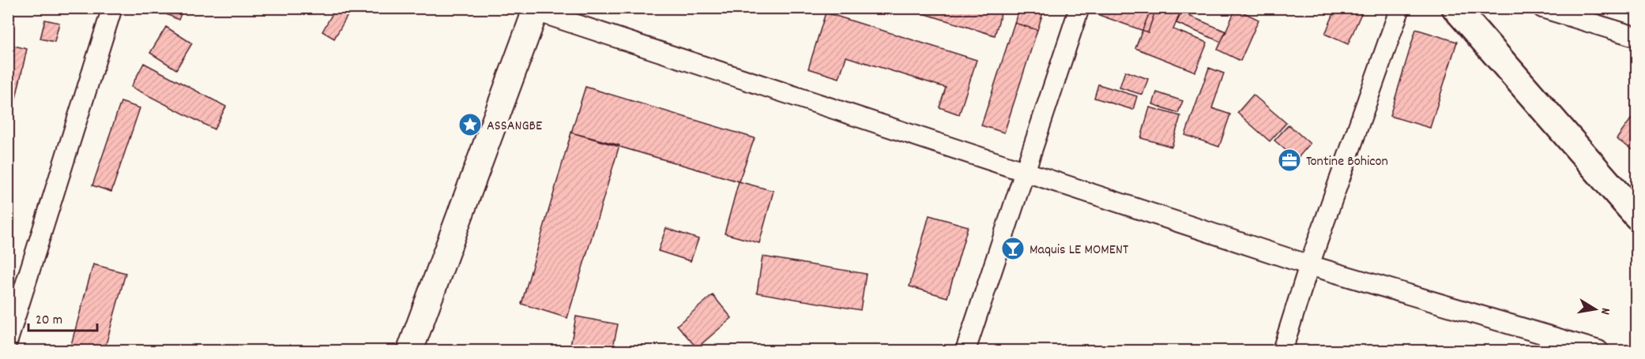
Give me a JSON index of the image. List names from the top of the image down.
{
  "places": {
    "place": ["ASSANGBE"],
    "office": ["Tontine Bohicon"],
    "bar": ["Maquis LE MOMENT"]
  },
  "scale_bar": "20 m",
  "north": "right"
}
